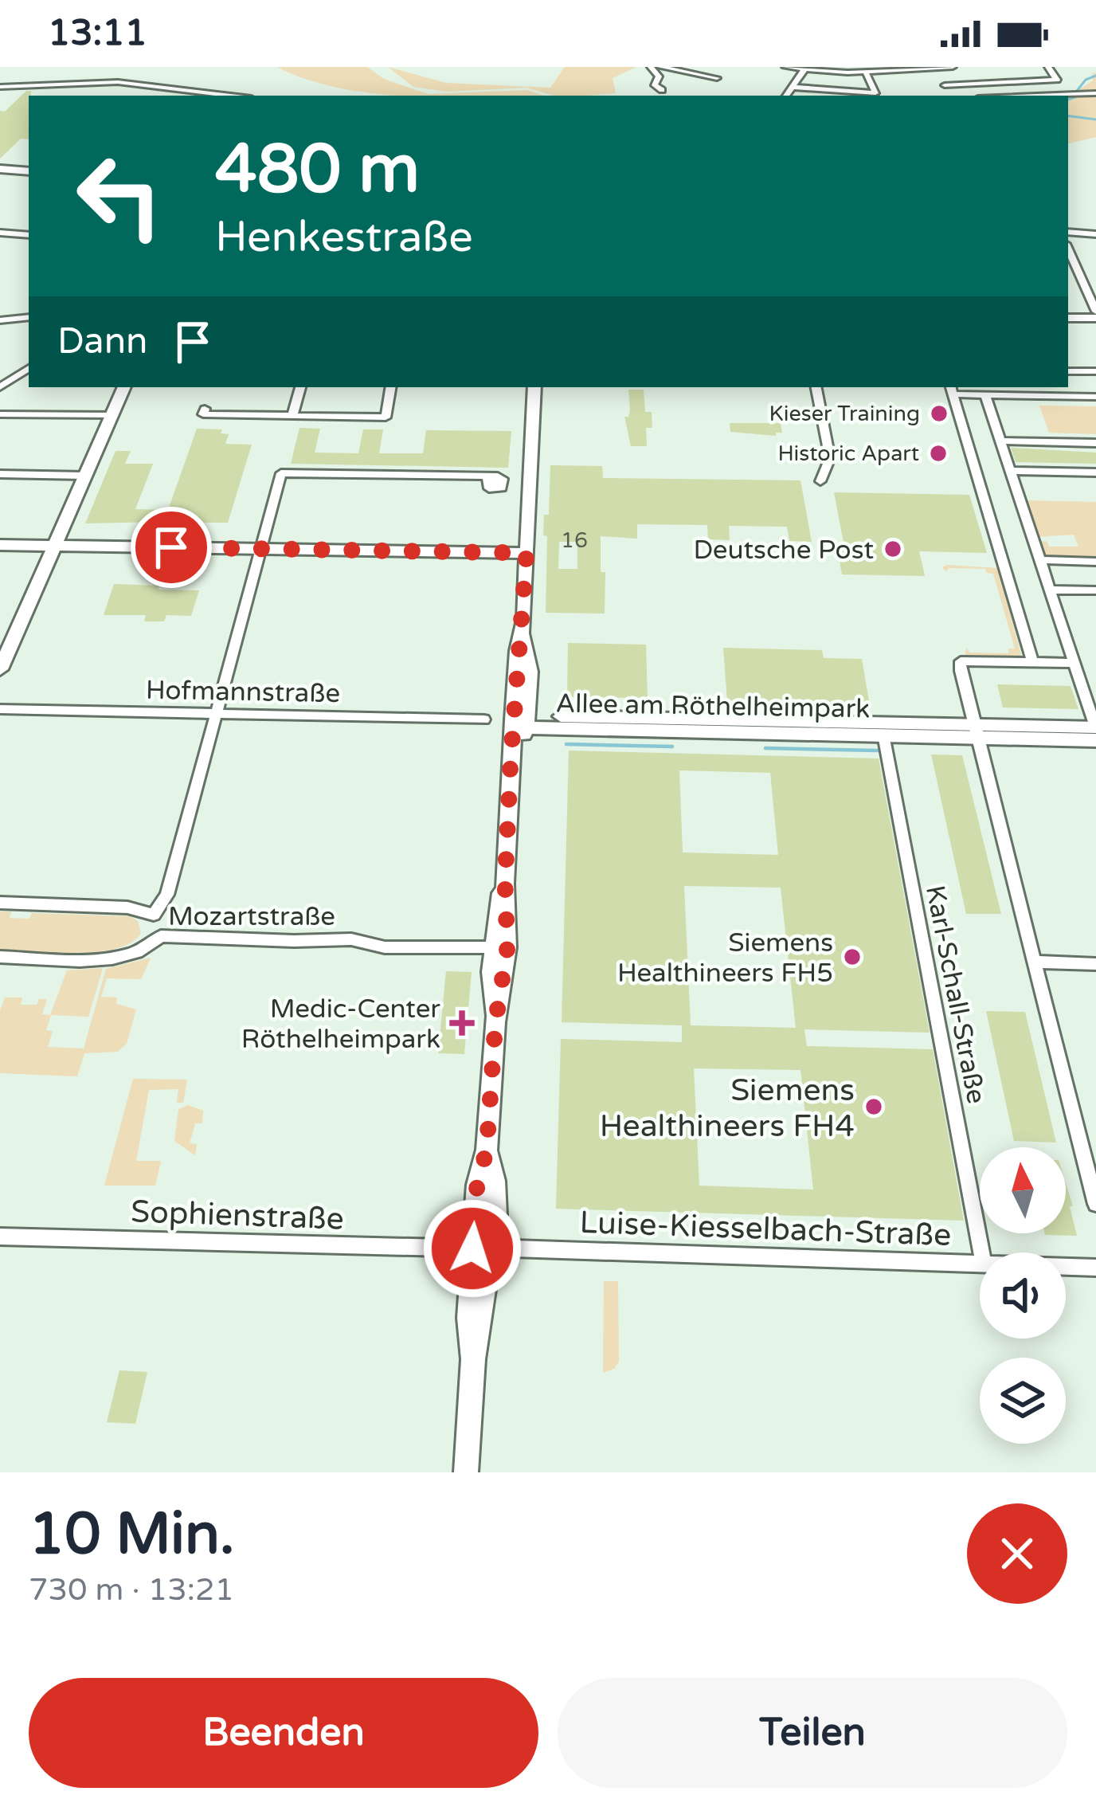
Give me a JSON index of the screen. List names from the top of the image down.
{
  "streets": {
    "street": [
      "Hofmannstraße",
      "Allee am Röthelheimpark",
      "Mozartstraße",
      "Karl-Schall-Straße",
      "Sophienstraße",
      "Luise-Kiesselbach-Straße"
    ]
  },
  "crossings": [
    ["Allee am Röthelheimpark", "Karl-Schall-Straße"],
    ["Sophienstraße", "Luise-Kiesselbach-Straße"]
  ],
  "places": {
    "other": [
      "Kieser Training",
      "Historic Apart",
      "Deutsche Post",
      "Siemens Healthineers FH5",
      "Siemens Healthineers FH4"
    ],
    "health": ["Medic-Center Röthelheimpark"]
  },
  "house_numbers": ["16"],
  "north": "top",
  "page": {
    "status": "13:11",
    "turn": ["480 m", "Henkestraße"],
    "then": "Dann",
    "heading": ["10 Min.", "730 m · 13:21"],
    "buttons": ["Beenden", "Teilen"]
  }
}
